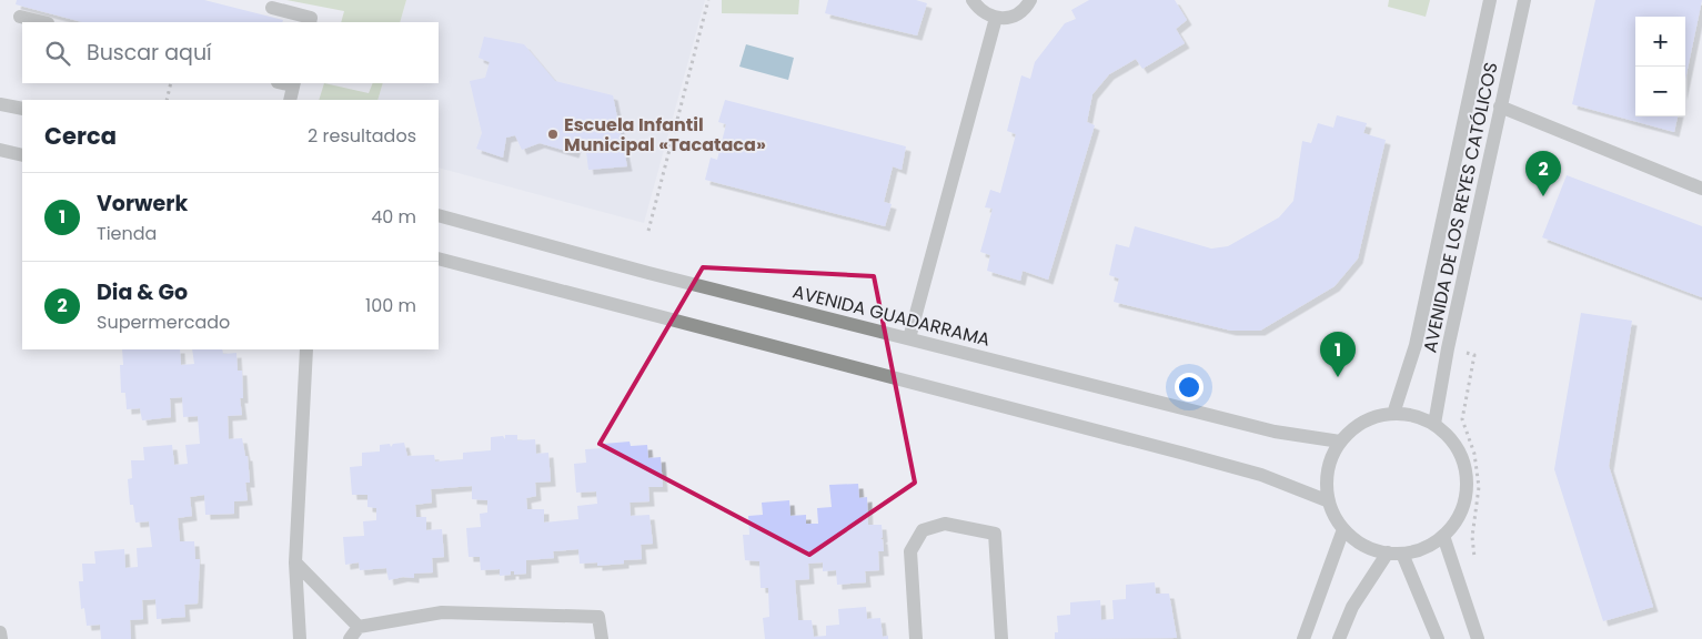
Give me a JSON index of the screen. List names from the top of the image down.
{
  "streets": {
    "street": ["AVENIDA DE LOS REYES CATÓLICOS", "AVENIDA GUADARRAMA"]
  },
  "crossings": [
    ["AVENIDA DE LOS REYES CATÓLICOS", "AVENIDA GUADARRAMA"]
  ],
  "places": ["Escuela Infantil Municipal «Tacataca»"],
  "page": {
    "map_buttons": ["+", "−"],
    "search": "Buscar aquí",
    "heading": ["Cerca", "2 resultados"],
    "pins": ["2", "1"],
    "list": [
      {
        "mark": "1",
        "name": "Vorwerk",
        "note": "Tienda",
        "value": "40 m"
      },
      {
        "mark": "2",
        "name": "Dia & Go",
        "note": "Supermercado",
        "value": "100 m"
      }
    ]
  }
}
